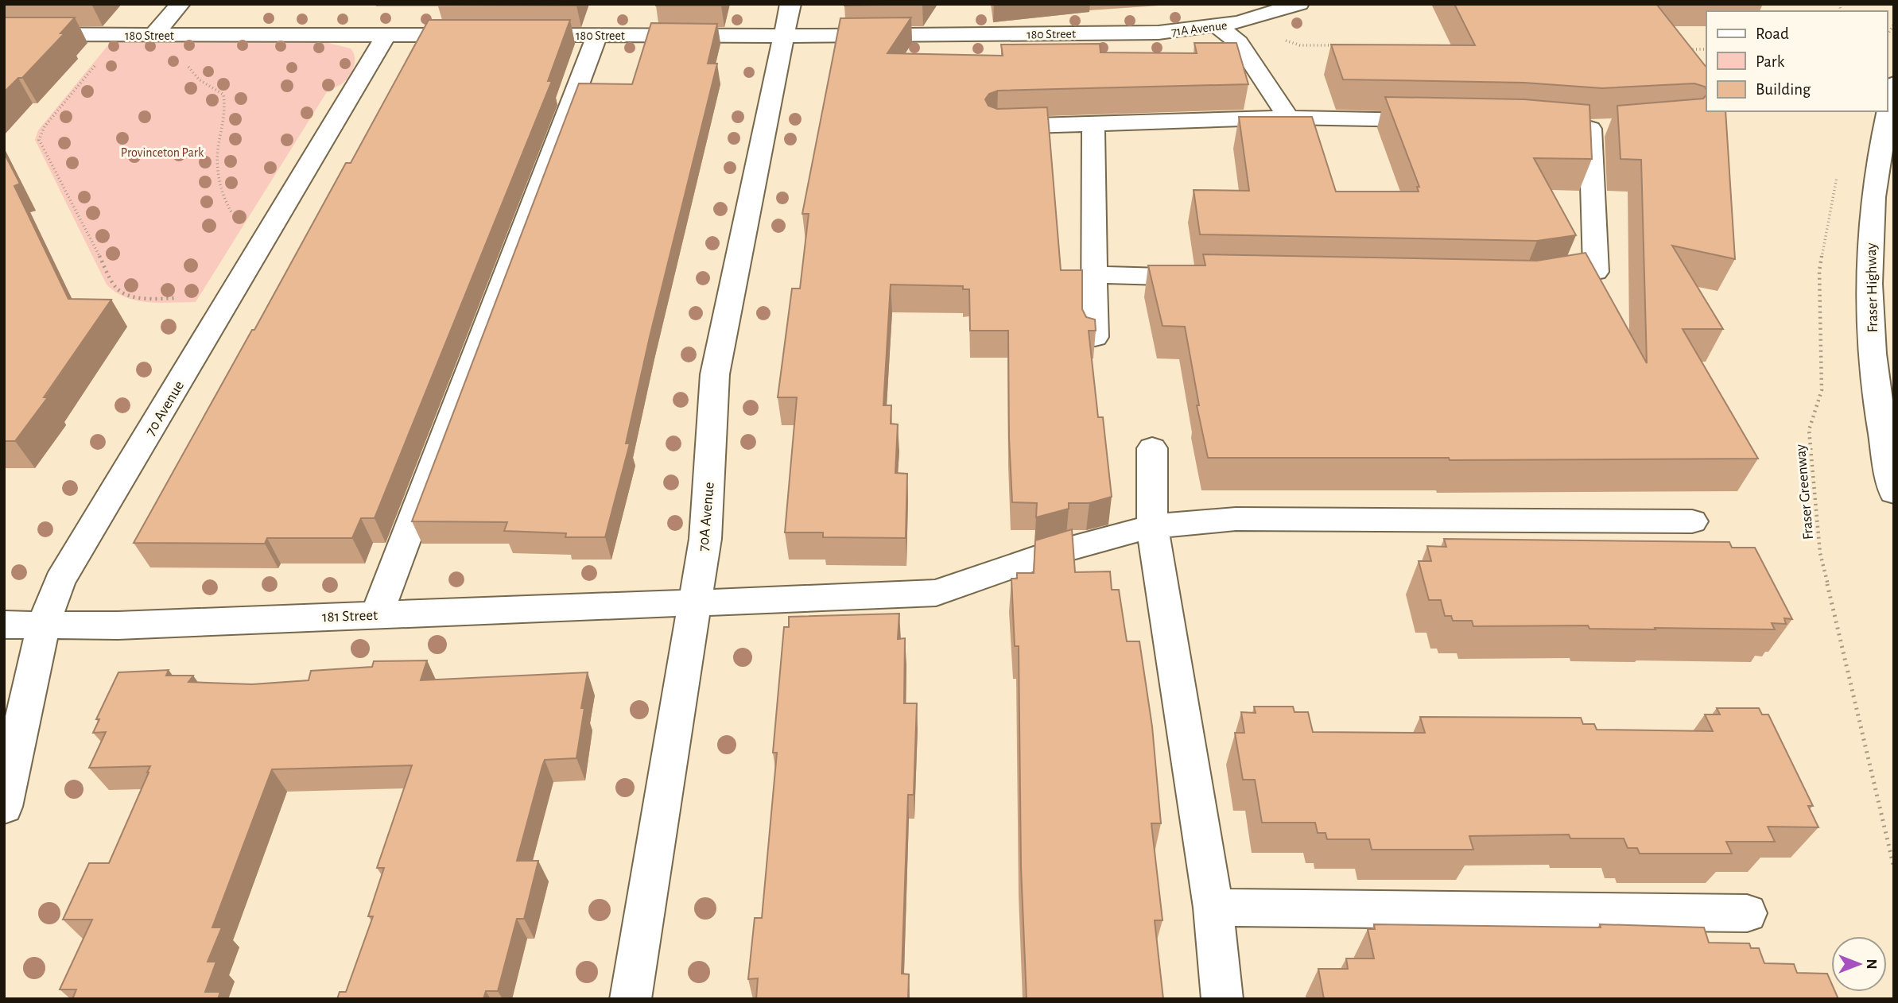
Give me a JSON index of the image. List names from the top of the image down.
{
  "streets": {
    "street": [
      "71A Avenue",
      "180 Street",
      "Fraser Highway",
      "70 Avenue",
      "70A Avenue",
      "181 Street"
    ],
    "path": ["Fraser Greenway"]
  },
  "crossings": [
    ["71A Avenue", "180 Street"],
    ["180 Street", "70 Avenue"],
    ["180 Street", "70A Avenue"],
    ["70 Avenue", "181 Street"],
    ["70A Avenue", "181 Street"]
  ],
  "parks": ["Provinceton Park"],
  "legend": ["Road", "Park", "Building"],
  "north": "right"
}
